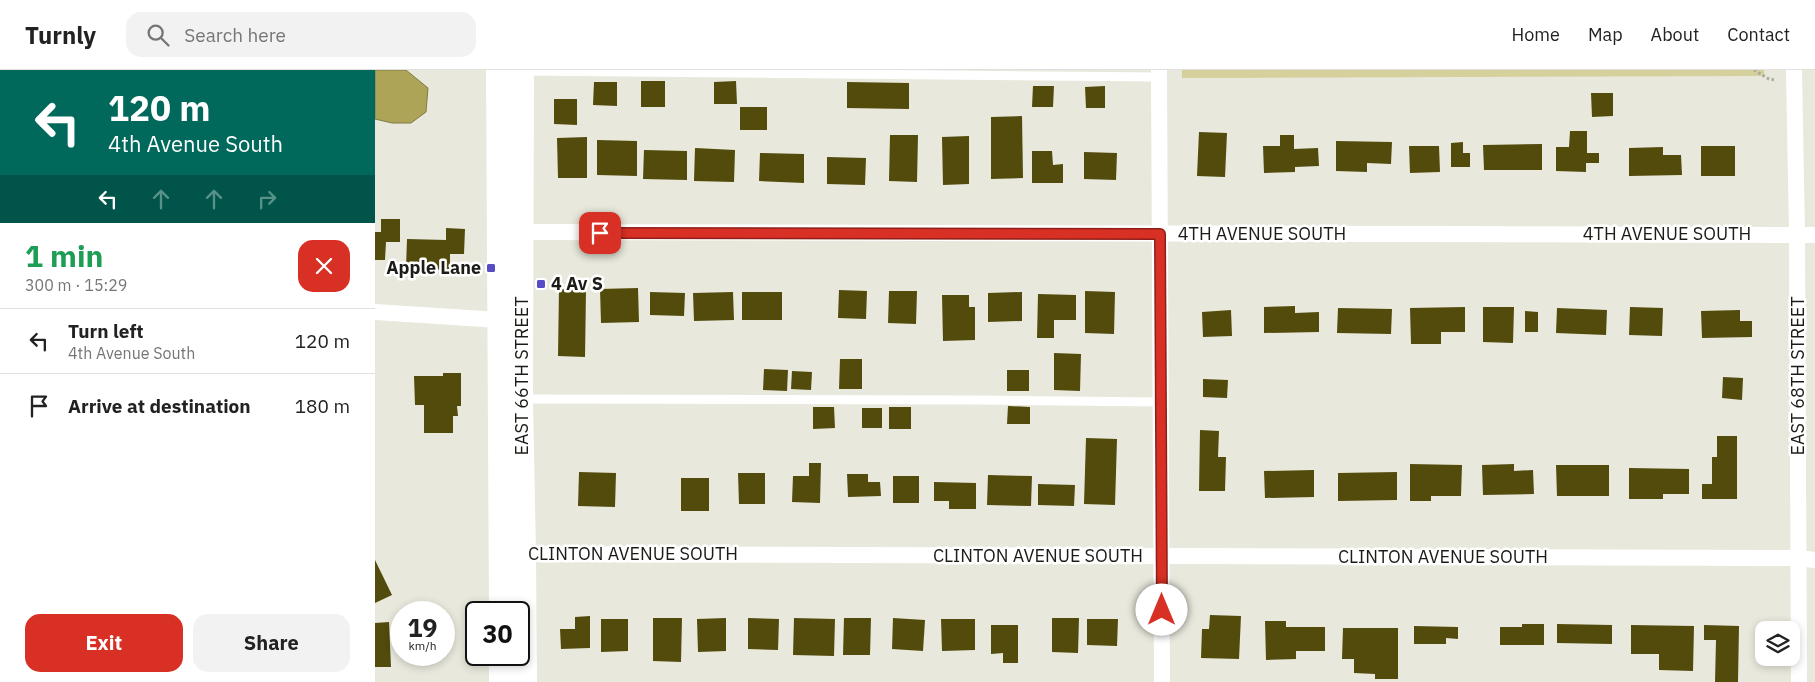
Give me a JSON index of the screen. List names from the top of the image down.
{
  "streets": {
    "main road": ["EAST 66TH STREET"],
    "street": ["4TH AVENUE SOUTH", "EAST 68TH STREET", "CLINTON AVENUE SOUTH"]
  },
  "crossings": [
    ["4TH AVENUE SOUTH", "EAST 66TH STREET"],
    ["4TH AVENUE SOUTH", "EAST 68TH STREET"],
    ["EAST 66TH STREET", "CLINTON AVENUE SOUTH"],
    ["EAST 68TH STREET", "CLINTON AVENUE SOUTH"]
  ],
  "places": {
    "transit": ["Apple Lane", "4 Av S"]
  },
  "page": {
    "header": "Turnly",
    "search": "Search here",
    "nav": [
      "Home",
      "Map",
      "About",
      "Contact"
    ],
    "turn": ["120 m", "4th Avenue South"],
    "heading": ["1 min", "300 m · 15:29"],
    "list": [
      {
        "name": "Turn left",
        "note": "4th Avenue South",
        "value": "120 m"
      },
      {
        "name": "Arrive at destination",
        "value": "180 m"
      }
    ],
    "speed": "19 km/h",
    "limit": "30",
    "buttons": ["Exit", "Share"]
  }
}
